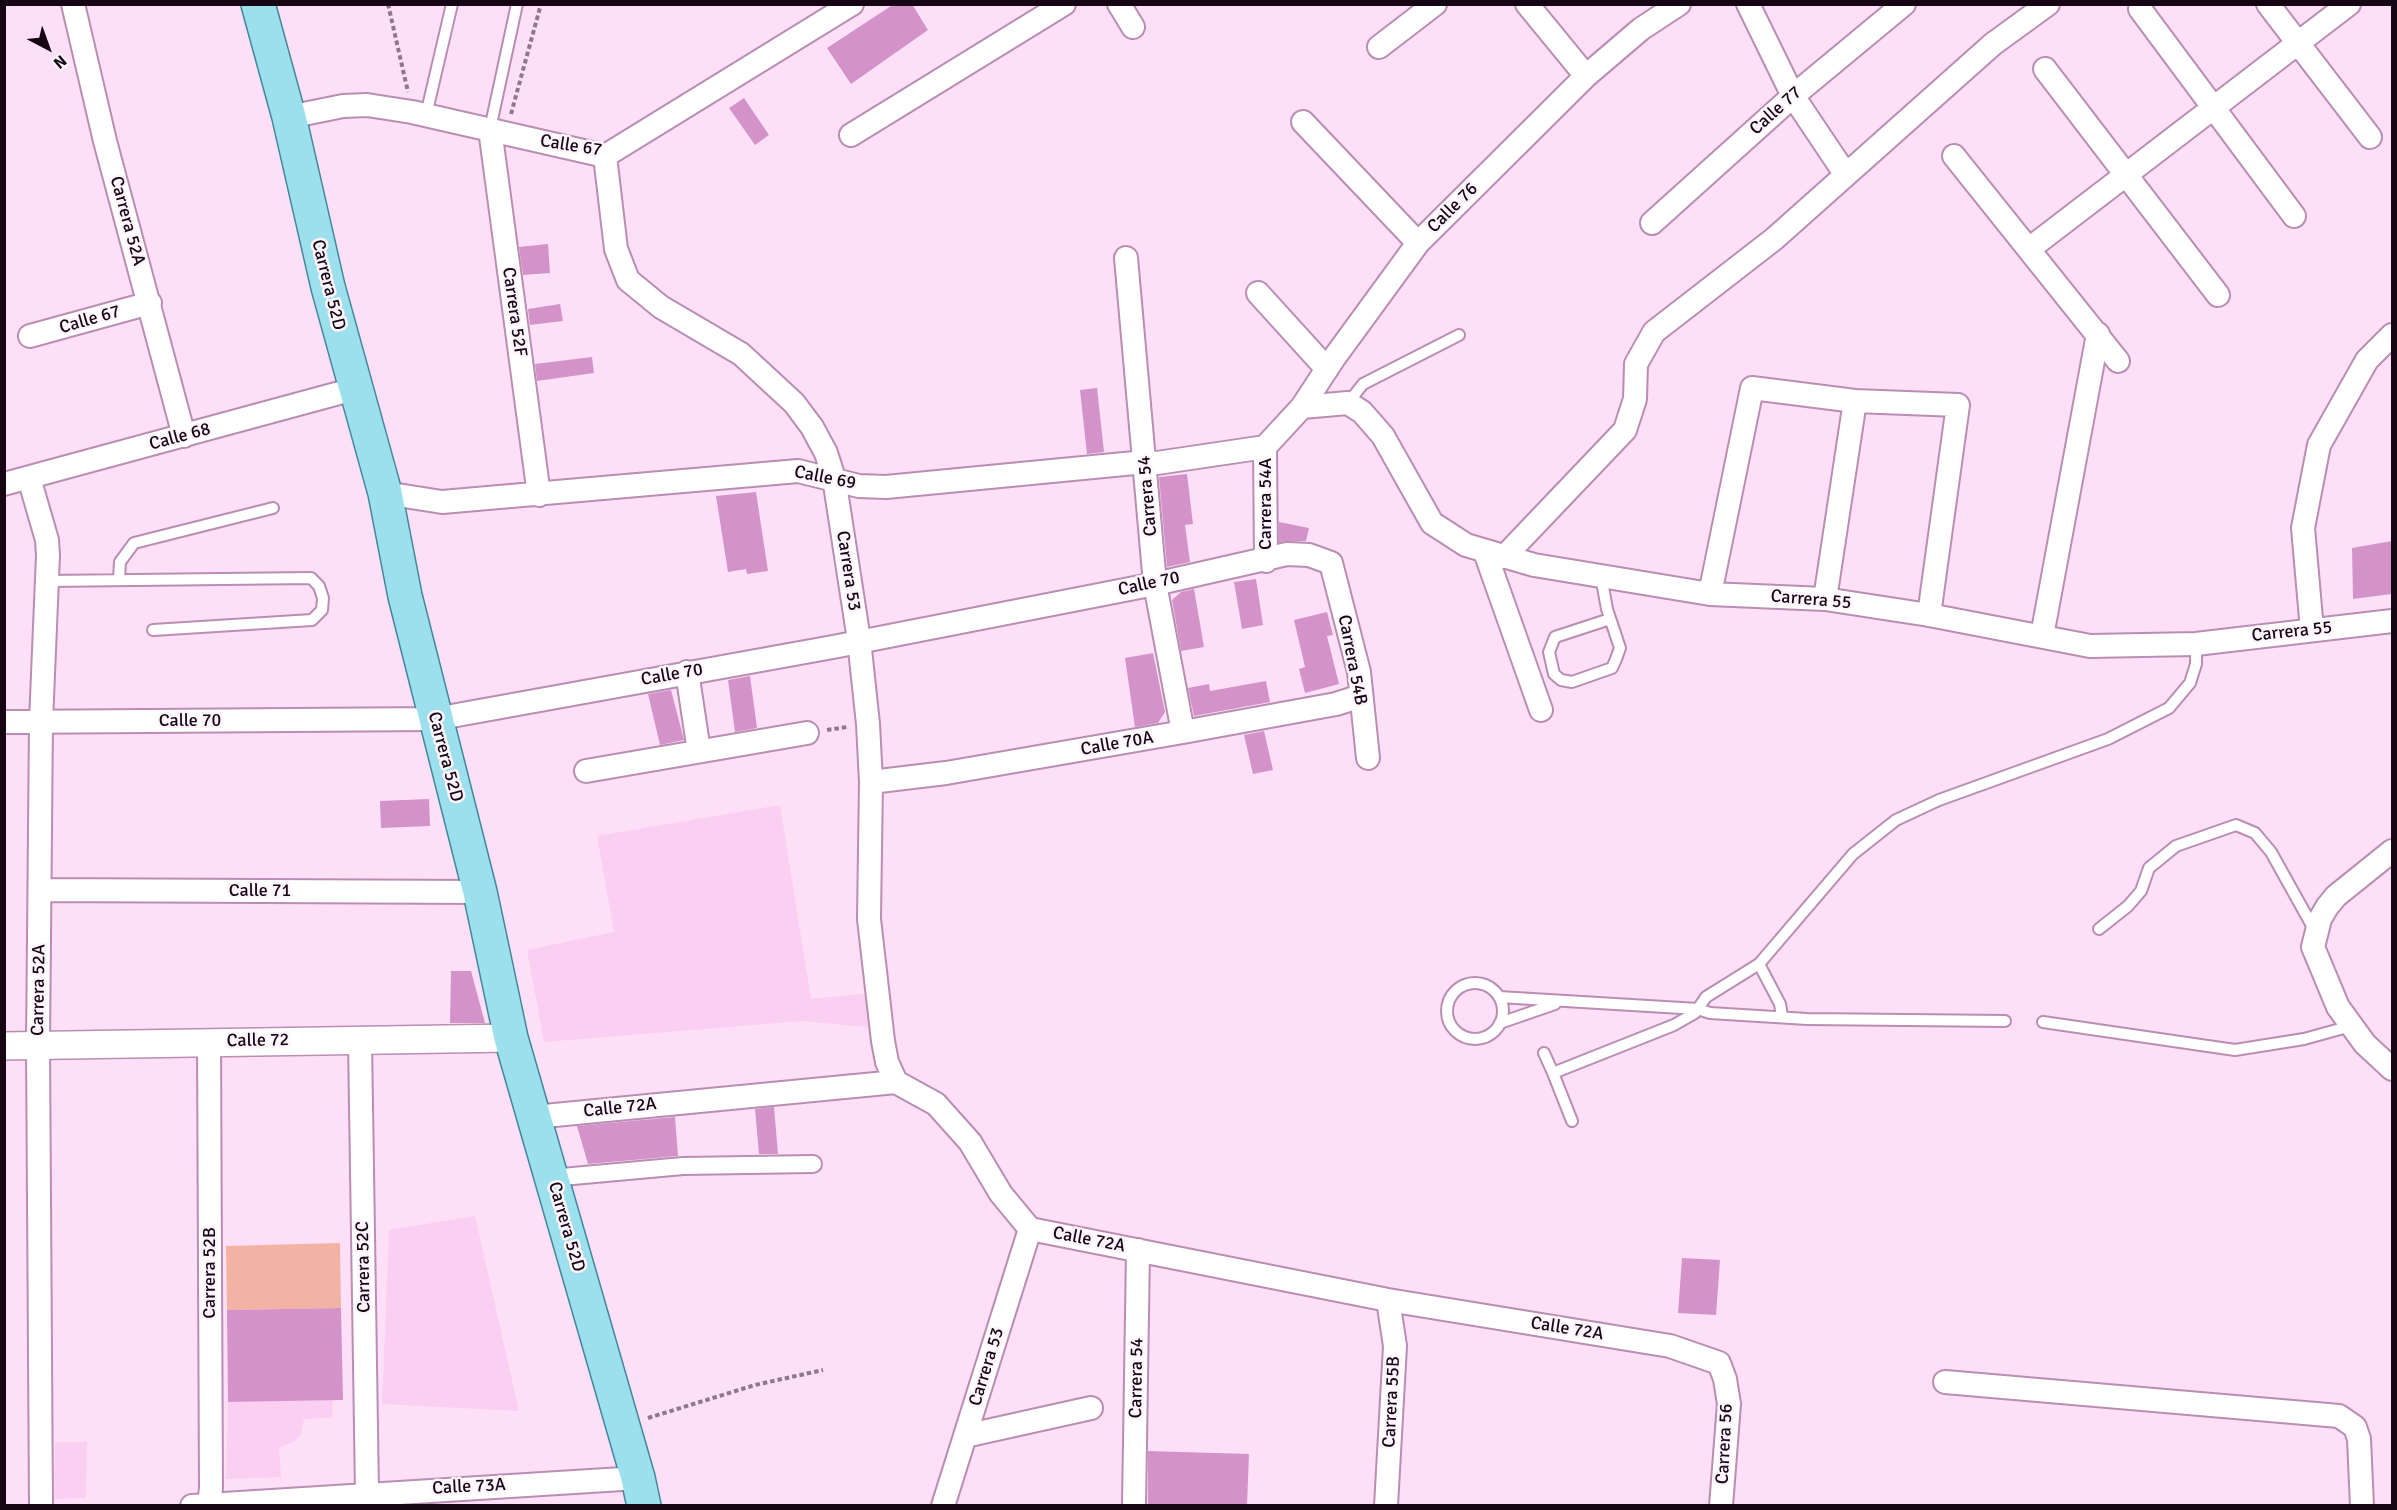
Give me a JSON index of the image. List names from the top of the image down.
{
  "streets": {
    "main road": ["Carrera 52D"],
    "street": [
      "Calle 77",
      "Calle 67",
      "Calle 76",
      "Carrera 52A",
      "Carrera 52F",
      "Calle 68",
      "Calle 69",
      "Carrera 54",
      "Carrera 54A",
      "Carrera 53",
      "Calle 70",
      "Carrera 55",
      "Carrera 54B",
      "Calle 70A",
      "Calle 71",
      "Calle 72",
      "Calle 72A",
      "Carrera 52C",
      "Carrera 52B",
      "Carrera 55B",
      "Carrera 56",
      "Calle 73A"
    ]
  },
  "crossings": [
    ["Calle 67", "Carrera 52A"],
    ["Calle 67", "Carrera 52D"],
    ["Calle 67", "Carrera 52F"],
    ["Calle 67", "Carrera 53"],
    ["Calle 76", "Calle 69"],
    ["Calle 76", "Carrera 54A"],
    ["Carrera 52A", "Calle 68"],
    ["Carrera 52A", "Calle 70"],
    ["Carrera 52A", "Calle 71"],
    ["Carrera 52A", "Calle 72"],
    ["Carrera 52D", "Calle 68"],
    ["Carrera 52D", "Calle 69"],
    ["Carrera 52D", "Calle 70"],
    ["Carrera 52D", "Calle 71"],
    ["Carrera 52D", "Calle 72"],
    ["Carrera 52D", "Calle 72A"],
    ["Carrera 52D", "Calle 73A"],
    ["Carrera 52F", "Calle 69"],
    ["Calle 69", "Carrera 54"],
    ["Calle 69", "Carrera 54A"],
    ["Calle 69", "Carrera 53"],
    ["Carrera 54", "Calle 70"],
    ["Carrera 54", "Calle 70A"],
    ["Carrera 54", "Calle 72A"],
    ["Carrera 54A", "Calle 70"],
    ["Carrera 53", "Calle 70"],
    ["Carrera 53", "Calle 70A"],
    ["Carrera 53", "Calle 72A"],
    ["Calle 70", "Carrera 54B"],
    ["Carrera 54B", "Calle 70A"],
    ["Calle 72", "Carrera 52C"],
    ["Calle 72", "Carrera 52B"],
    ["Calle 72A", "Carrera 55B"],
    ["Calle 72A", "Carrera 56"],
    ["Carrera 52C", "Calle 73A"],
    ["Carrera 52B", "Calle 73A"]
  ],
  "north": "bottom right"
}
